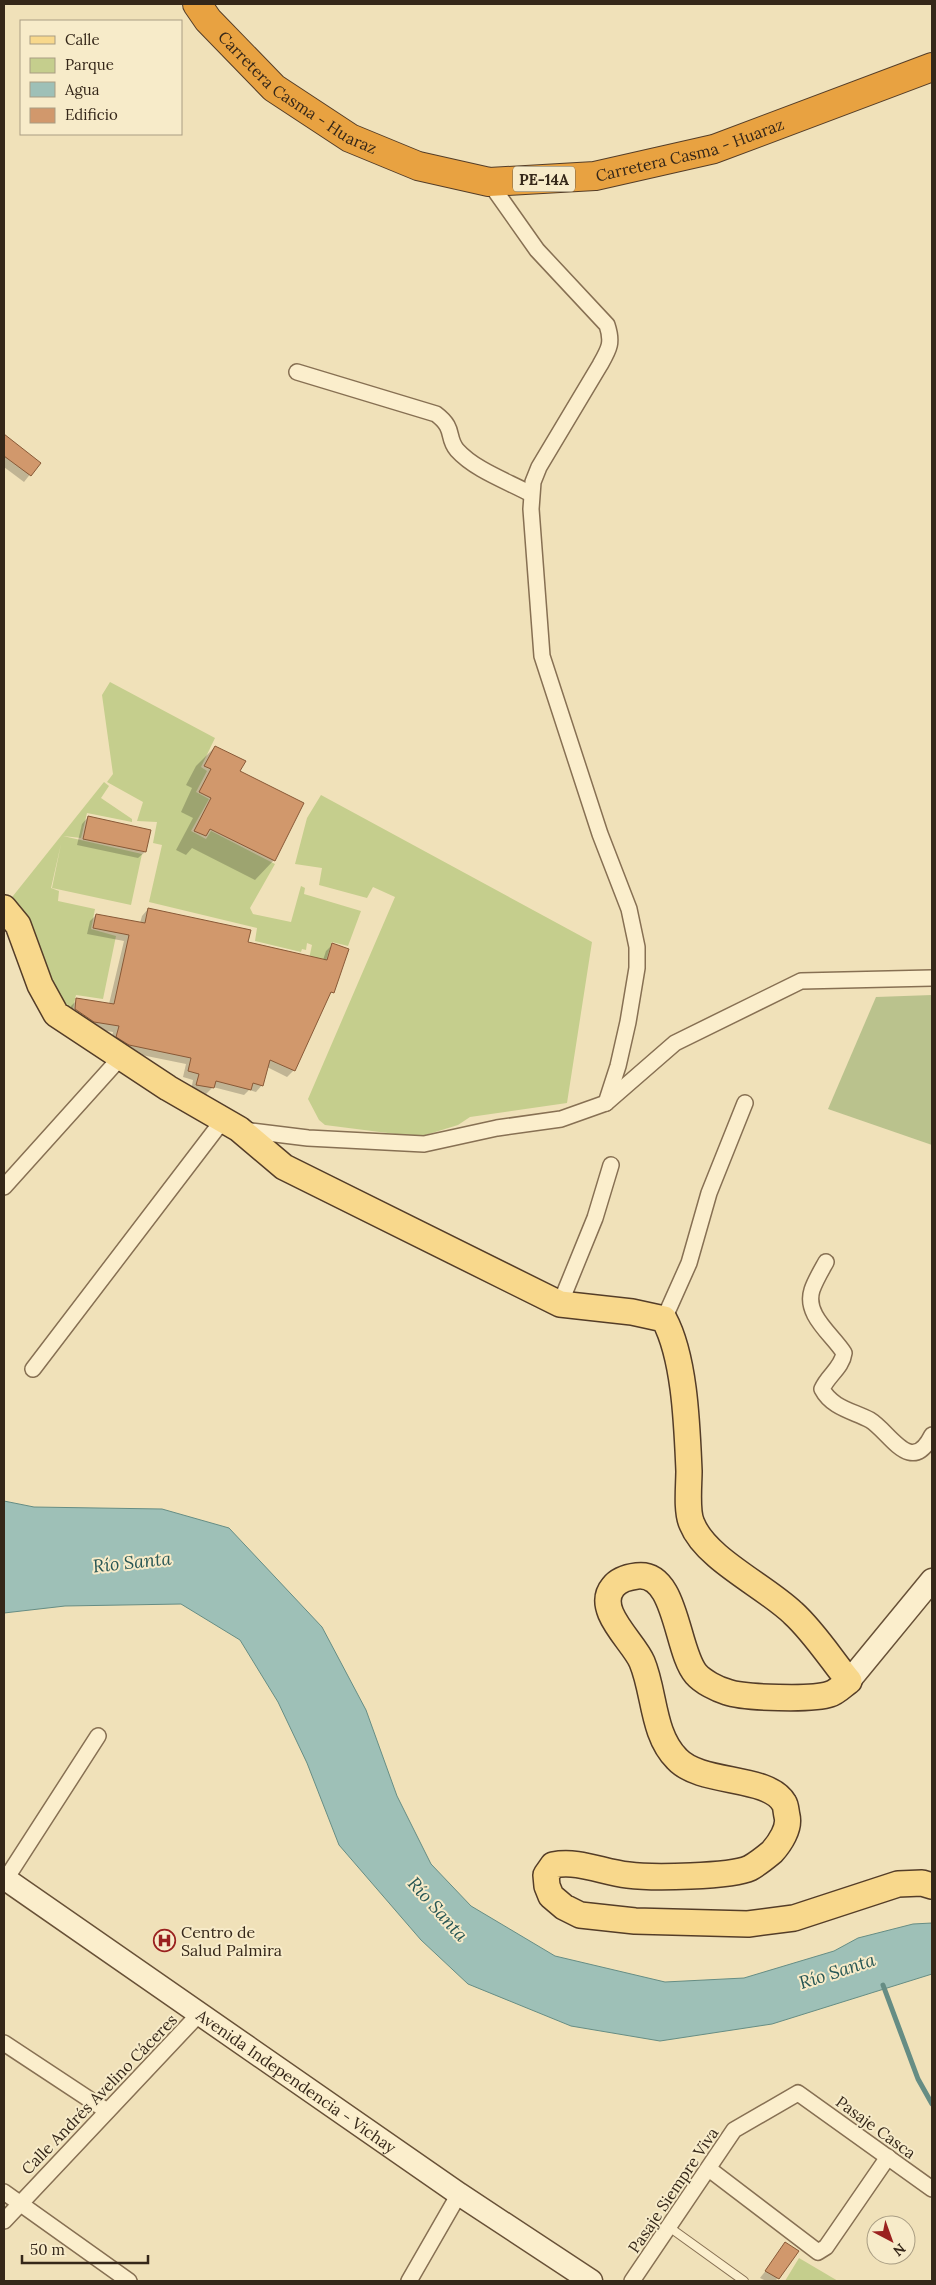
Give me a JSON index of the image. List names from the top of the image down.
{
  "streets": {
    "highway": ["Carretera Casma - Huaraz", "PE-14A"],
    "main road": ["Avenida Independencia - Vichay"],
    "street": ["Calle Andrés Avelino Cáceres", "Pasaje Casca", "Pasaje Siempre Viva"]
  },
  "crossings": [
    ["Avenida Independencia - Vichay", "Calle Andrés Avelino Cáceres"],
    ["Pasaje Casca", "Pasaje Siempre Viva"]
  ],
  "water": ["Río Santa"],
  "places": {
    "hospital": ["Centro de Salud Palmira"]
  },
  "legend": [
    "Calle",
    "Parque",
    "Agua",
    "Edificio"
  ],
  "scale_bar": "50 m",
  "north": "bottom right"
}
